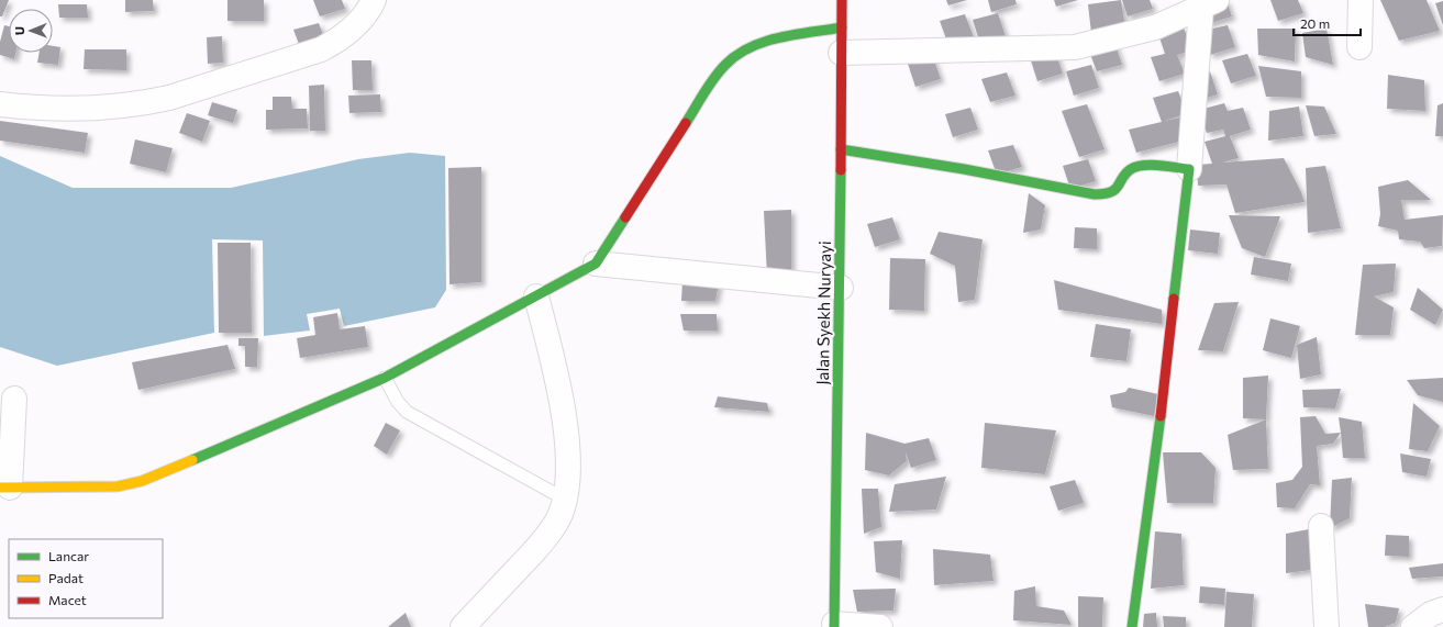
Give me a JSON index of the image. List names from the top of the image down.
{
  "streets": {
    "street": ["Jalan Syekh Nuryayi"]
  },
  "legend": ["Lancar", "Padat", "Macet"],
  "scale_bar": "20 m",
  "north": "left"
}
